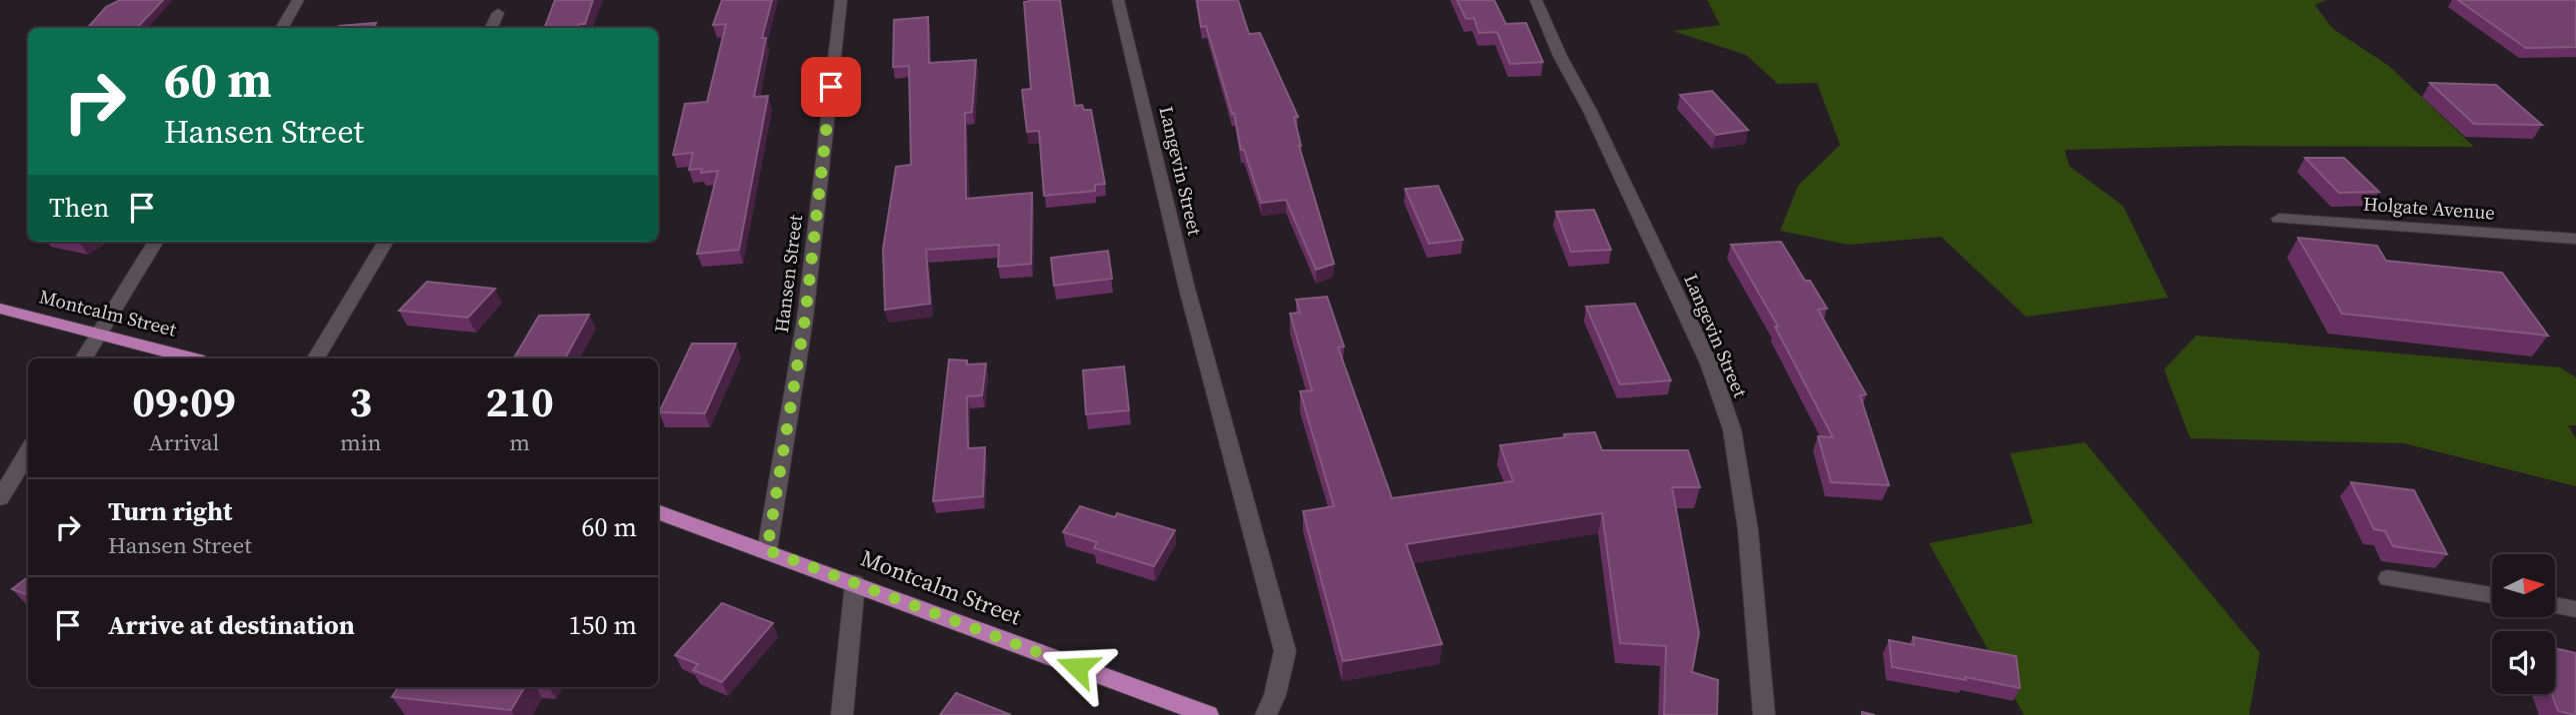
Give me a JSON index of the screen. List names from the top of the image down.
{
  "streets": {
    "main road": ["Montcalm Street"],
    "street": ["Langevin Street", "Holgate Avenue", "Hansen Street"]
  },
  "crossings": [
    ["Hansen Street", "Montcalm Street"]
  ],
  "north": "right",
  "page": {
    "turn": ["60 m", "Hansen Street"],
    "then": "Then",
    "eta": [
      "09:09",
      "Arrival",
      "3",
      "min",
      "210",
      "m"
    ],
    "list": [
      {
        "name": "Turn right",
        "note": "Hansen Street",
        "value": "60 m"
      },
      {
        "name": "Arrive at destination",
        "value": "150 m"
      }
    ]
  }
}
